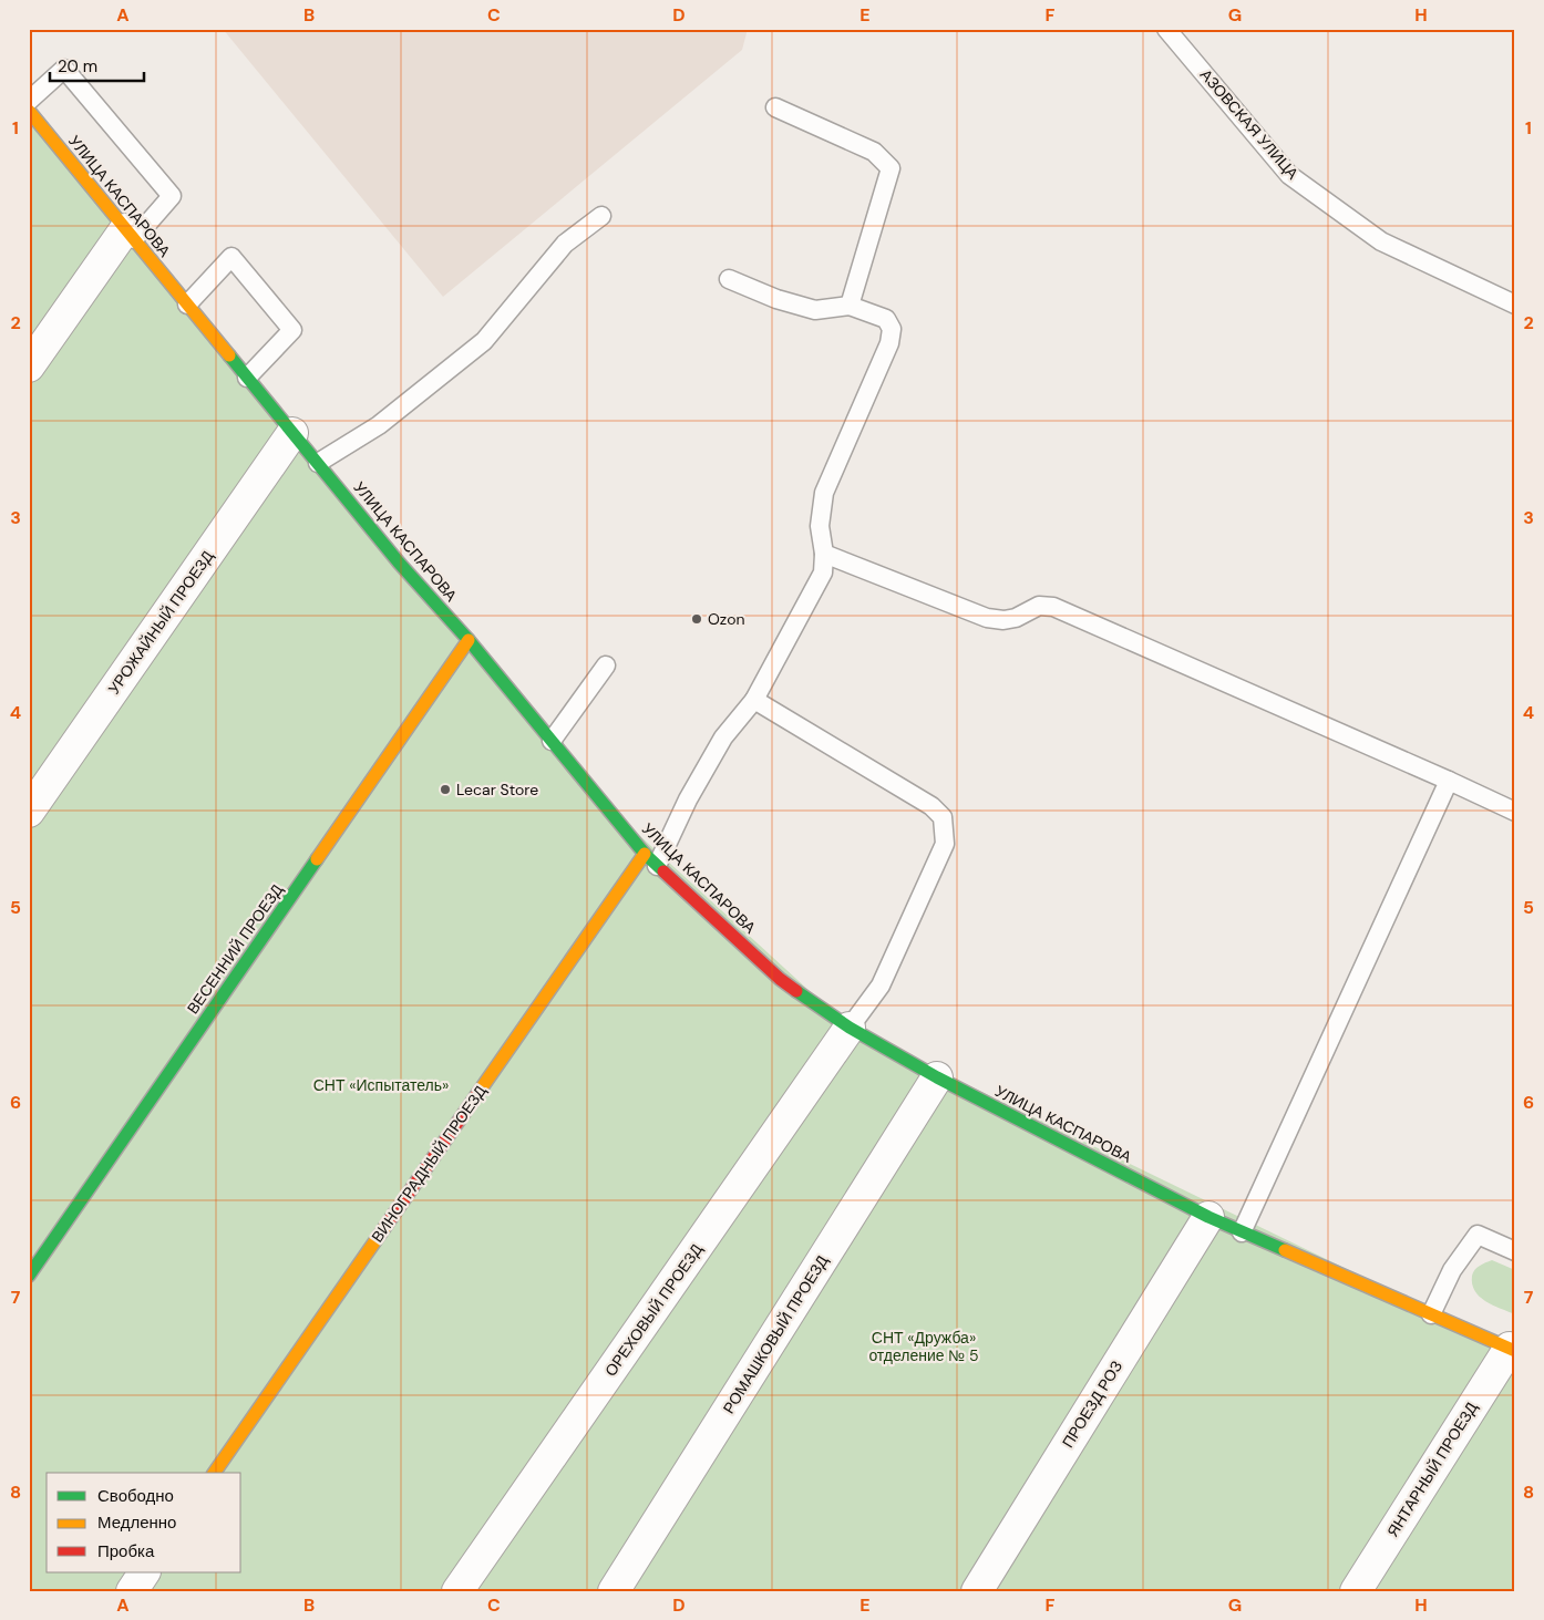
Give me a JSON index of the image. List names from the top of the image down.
{
  "streets": {
    "main road": ["УЛИЦА КАСПАРОВА", "ВЕСЕННИЙ ПРОЕЗД", "ВИНОГРАДНЫЙ ПРОЕЗД"],
    "street": [
      "УРОЖАЙНЫЙ ПРОЕЗД",
      "ОРЕХОВЫЙ ПРОЕЗД",
      "РОМАШКОВЫЙ ПРОЕЗД",
      "ПРОЕЗД РОЗ",
      "ЯНТАРНЫЙ ПРОЕЗД"
    ],
    "lane": ["АЗОВСКАЯ УЛИЦА"]
  },
  "crossings": [
    ["УЛИЦА КАСПАРОВА", "УРОЖАЙНЫЙ ПРОЕЗД"],
    ["УЛИЦА КАСПАРОВА", "ВЕСЕННИЙ ПРОЕЗД"],
    ["УЛИЦА КАСПАРОВА", "ВИНОГРАДНЫЙ ПРОЕЗД"],
    ["УЛИЦА КАСПАРОВА", "ОРЕХОВЫЙ ПРОЕЗД"],
    ["УЛИЦА КАСПАРОВА", "РОМАШКОВЫЙ ПРОЕЗД"],
    ["УЛИЦА КАСПАРОВА", "ПРОЕЗД РОЗ"],
    ["УЛИЦА КАСПАРОВА", "ЯНТАРНЫЙ ПРОЕЗД"]
  ],
  "parks": ["СНТ «Испытатель»", "СНТ «Дружба» отделение № 5"],
  "places": ["Ozon", "Lecar Store"],
  "legend": ["Свободно", "Медленно", "Пробка"],
  "scale_bar": "20 m",
  "grid": {
    "columns": [
      "A",
      "B",
      "C",
      "D",
      "E",
      "F",
      "G",
      "H"
    ],
    "rows": [
      "1",
      "2",
      "3",
      "4",
      "5",
      "6",
      "7",
      "8"
    ]
  }
}
